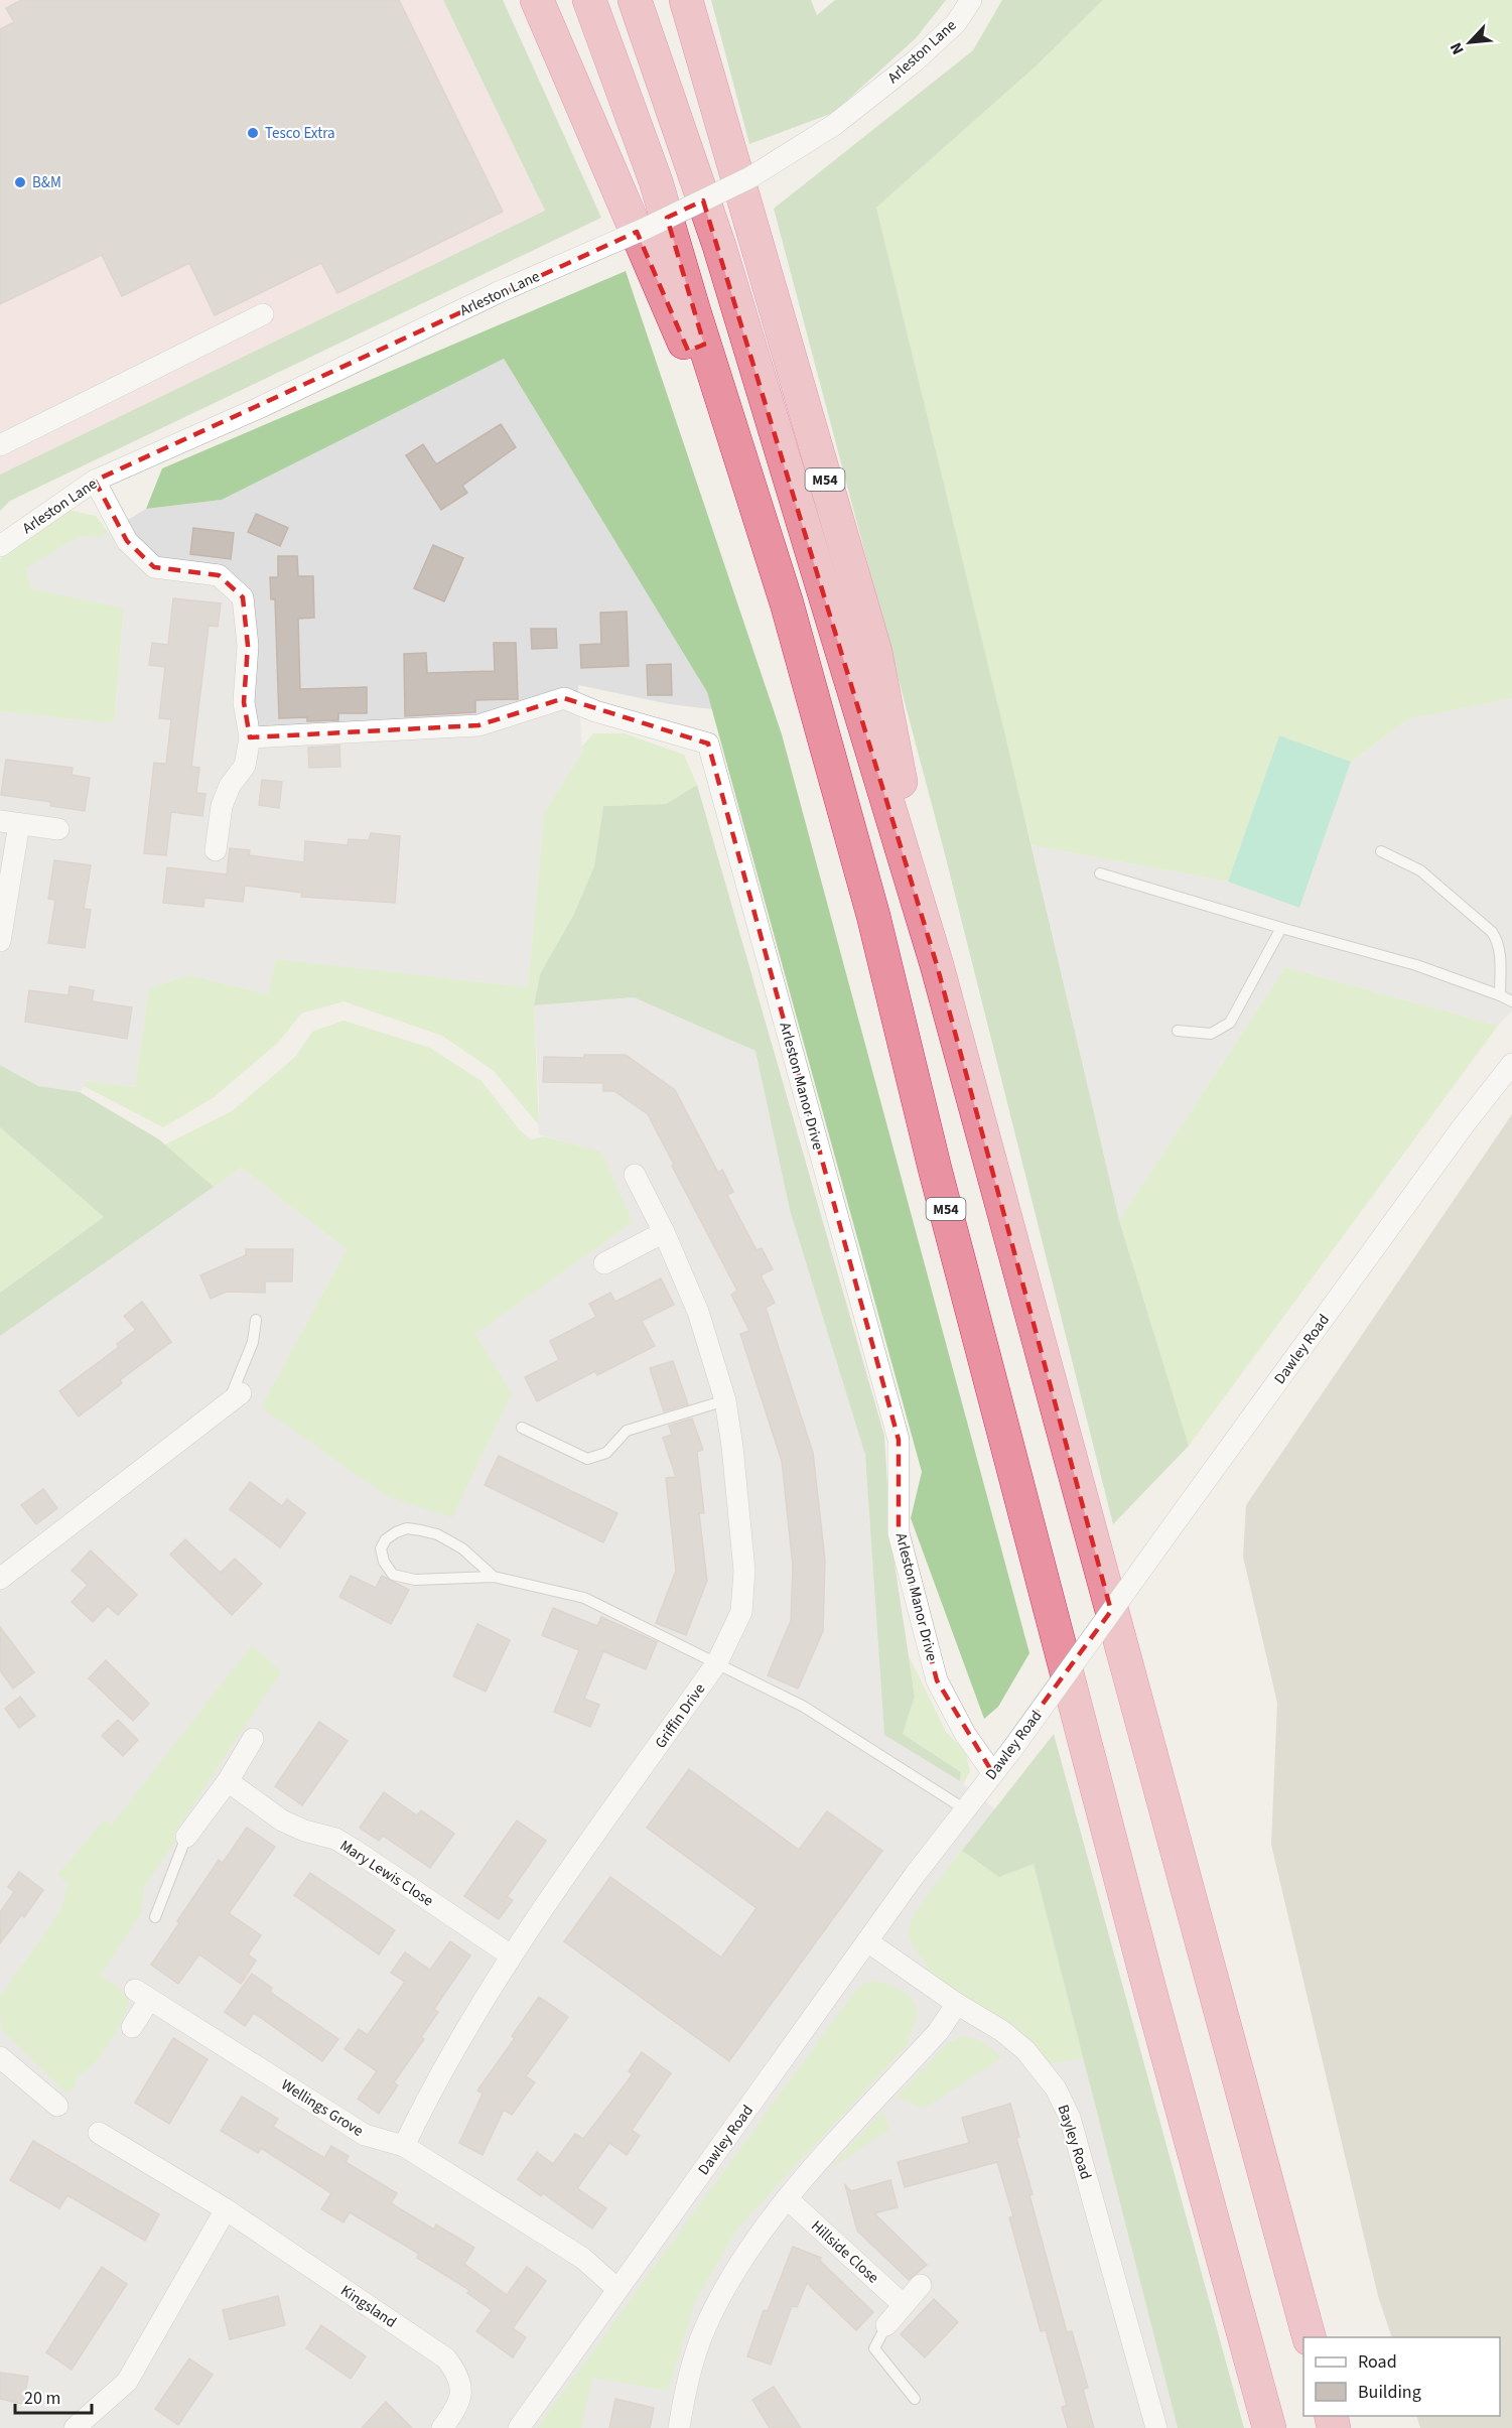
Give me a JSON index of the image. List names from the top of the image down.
{
  "streets": {
    "highway": ["M54"],
    "street": [
      "Arleston Lane",
      "Arleston Manor Drive",
      "Dawley Road",
      "Griffin Drive",
      "Mary Lewis Close",
      "Wellings Grove",
      "Bayley Road",
      "Hillside Close",
      "Kingsland"
    ]
  },
  "crossings": [
    ["Arleston Manor Drive", "Dawley Road"],
    ["Dawley Road", "Wellings Grove"],
    ["Dawley Road", "Bayley Road"],
    ["Griffin Drive", "Mary Lewis Close"],
    ["Griffin Drive", "Wellings Grove"]
  ],
  "places": ["Tesco Extra", "B&M"],
  "legend": ["Road", "Building"],
  "scale_bar": "20 m",
  "north": "bottom left"
}
